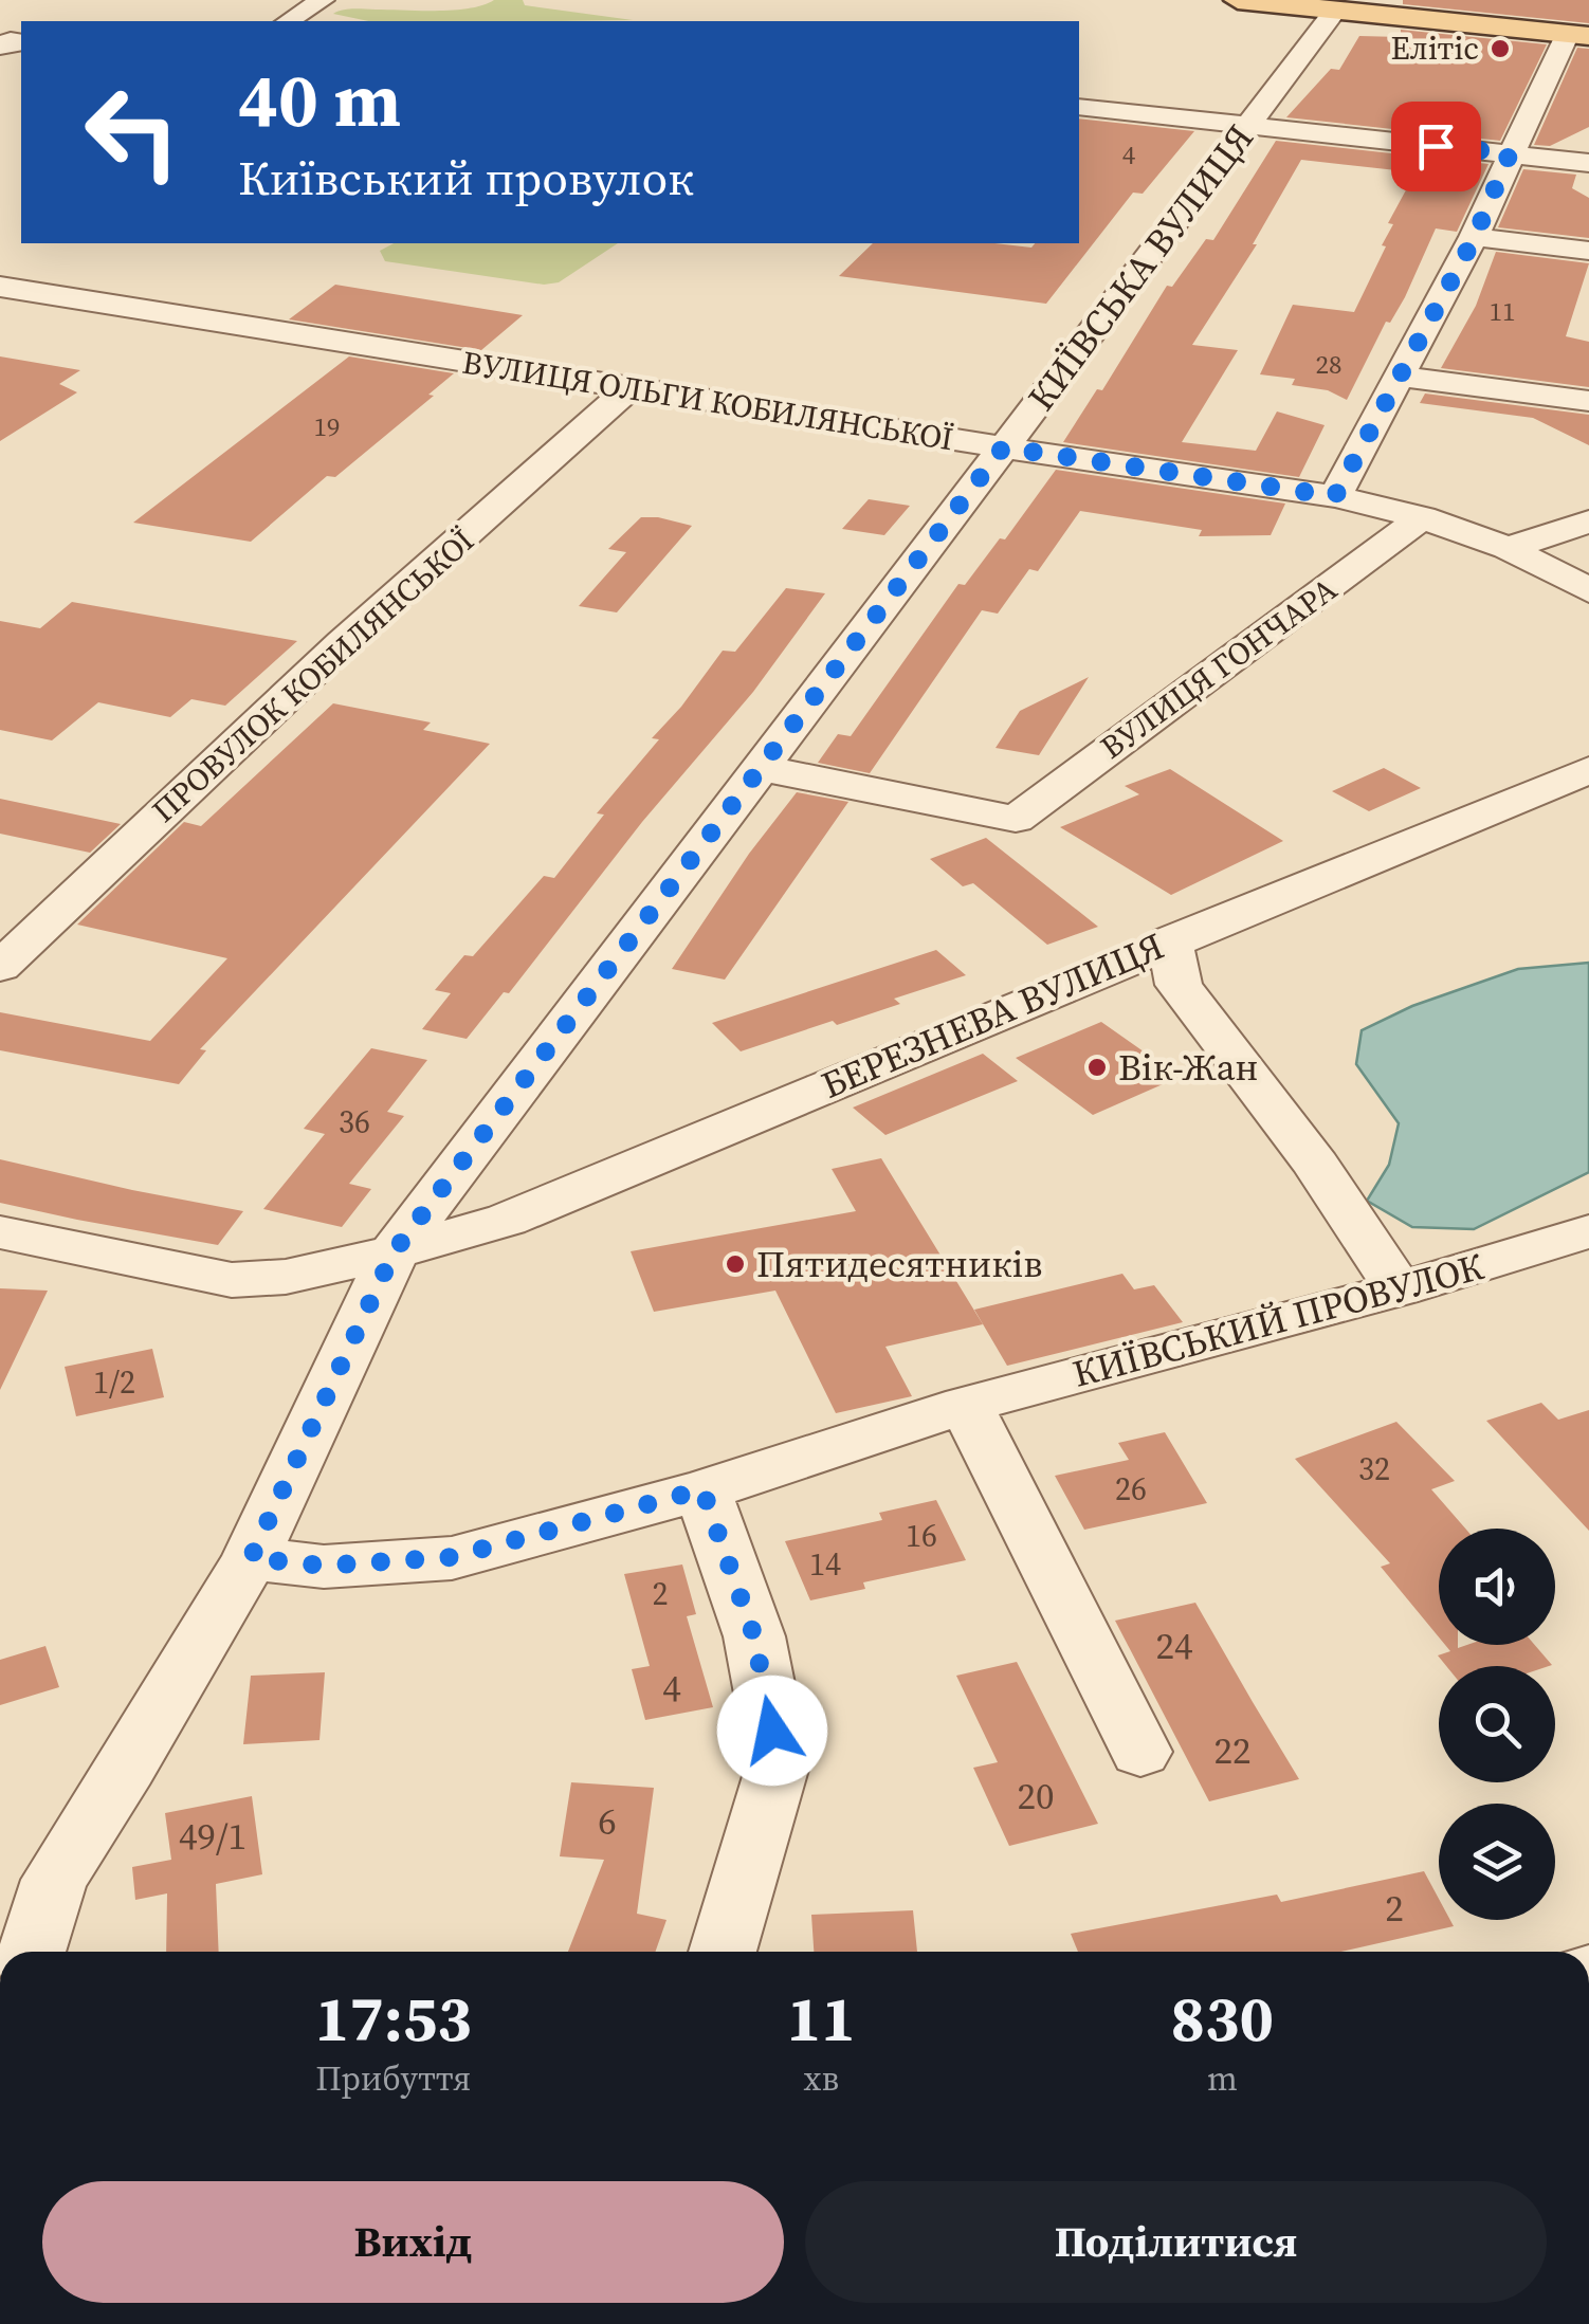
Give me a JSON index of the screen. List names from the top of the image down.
{
  "streets": {
    "street": [
      "КИЇВСЬКА ВУЛИЦЯ",
      "ВУЛИЦЯ ОЛЬГИ КОБИЛЯНСЬКОЇ",
      "ВУЛИЦЯ ГОНЧАРА",
      "ПРОВУЛОК КОБИЛЯНСЬКОЇ",
      "БЕРЕЗНЕВА ВУЛИЦЯ",
      "КИЇВСЬКИЙ ПРОВУЛОК"
    ]
  },
  "crossings": [
    ["КИЇВСЬКА ВУЛИЦЯ", "ВУЛИЦЯ ОЛЬГИ КОБИЛЯНСЬКОЇ"],
    ["КИЇВСЬКА ВУЛИЦЯ", "ВУЛИЦЯ ГОНЧАРА"],
    ["КИЇВСЬКА ВУЛИЦЯ", "БЕРЕЗНЕВА ВУЛИЦЯ"],
    ["КИЇВСЬКА ВУЛИЦЯ", "КИЇВСЬКИЙ ПРОВУЛОК"],
    ["ВУЛИЦЯ ОЛЬГИ КОБИЛЯНСЬКОЇ", "ВУЛИЦЯ ГОНЧАРА"],
    ["ВУЛИЦЯ ОЛЬГИ КОБИЛЯНСЬКОЇ", "ПРОВУЛОК КОБИЛЯНСЬКОЇ"]
  ],
  "places": ["Елітіс", "Вік-Жан", "Пятидесятників"],
  "house_numbers": [
    "4",
    "11",
    "28",
    "19",
    "36",
    "1/2",
    "32",
    "26",
    "16",
    "14",
    "2",
    "24",
    "4",
    "22",
    "20",
    "6",
    "49/1",
    "2"
  ],
  "page": {
    "turn": ["40 m", "Київський провулок"],
    "eta": [
      "17:53",
      "Прибуття",
      "11",
      "хв",
      "830",
      "m"
    ],
    "buttons": ["Вихід", "Поділитися"]
  }
}
